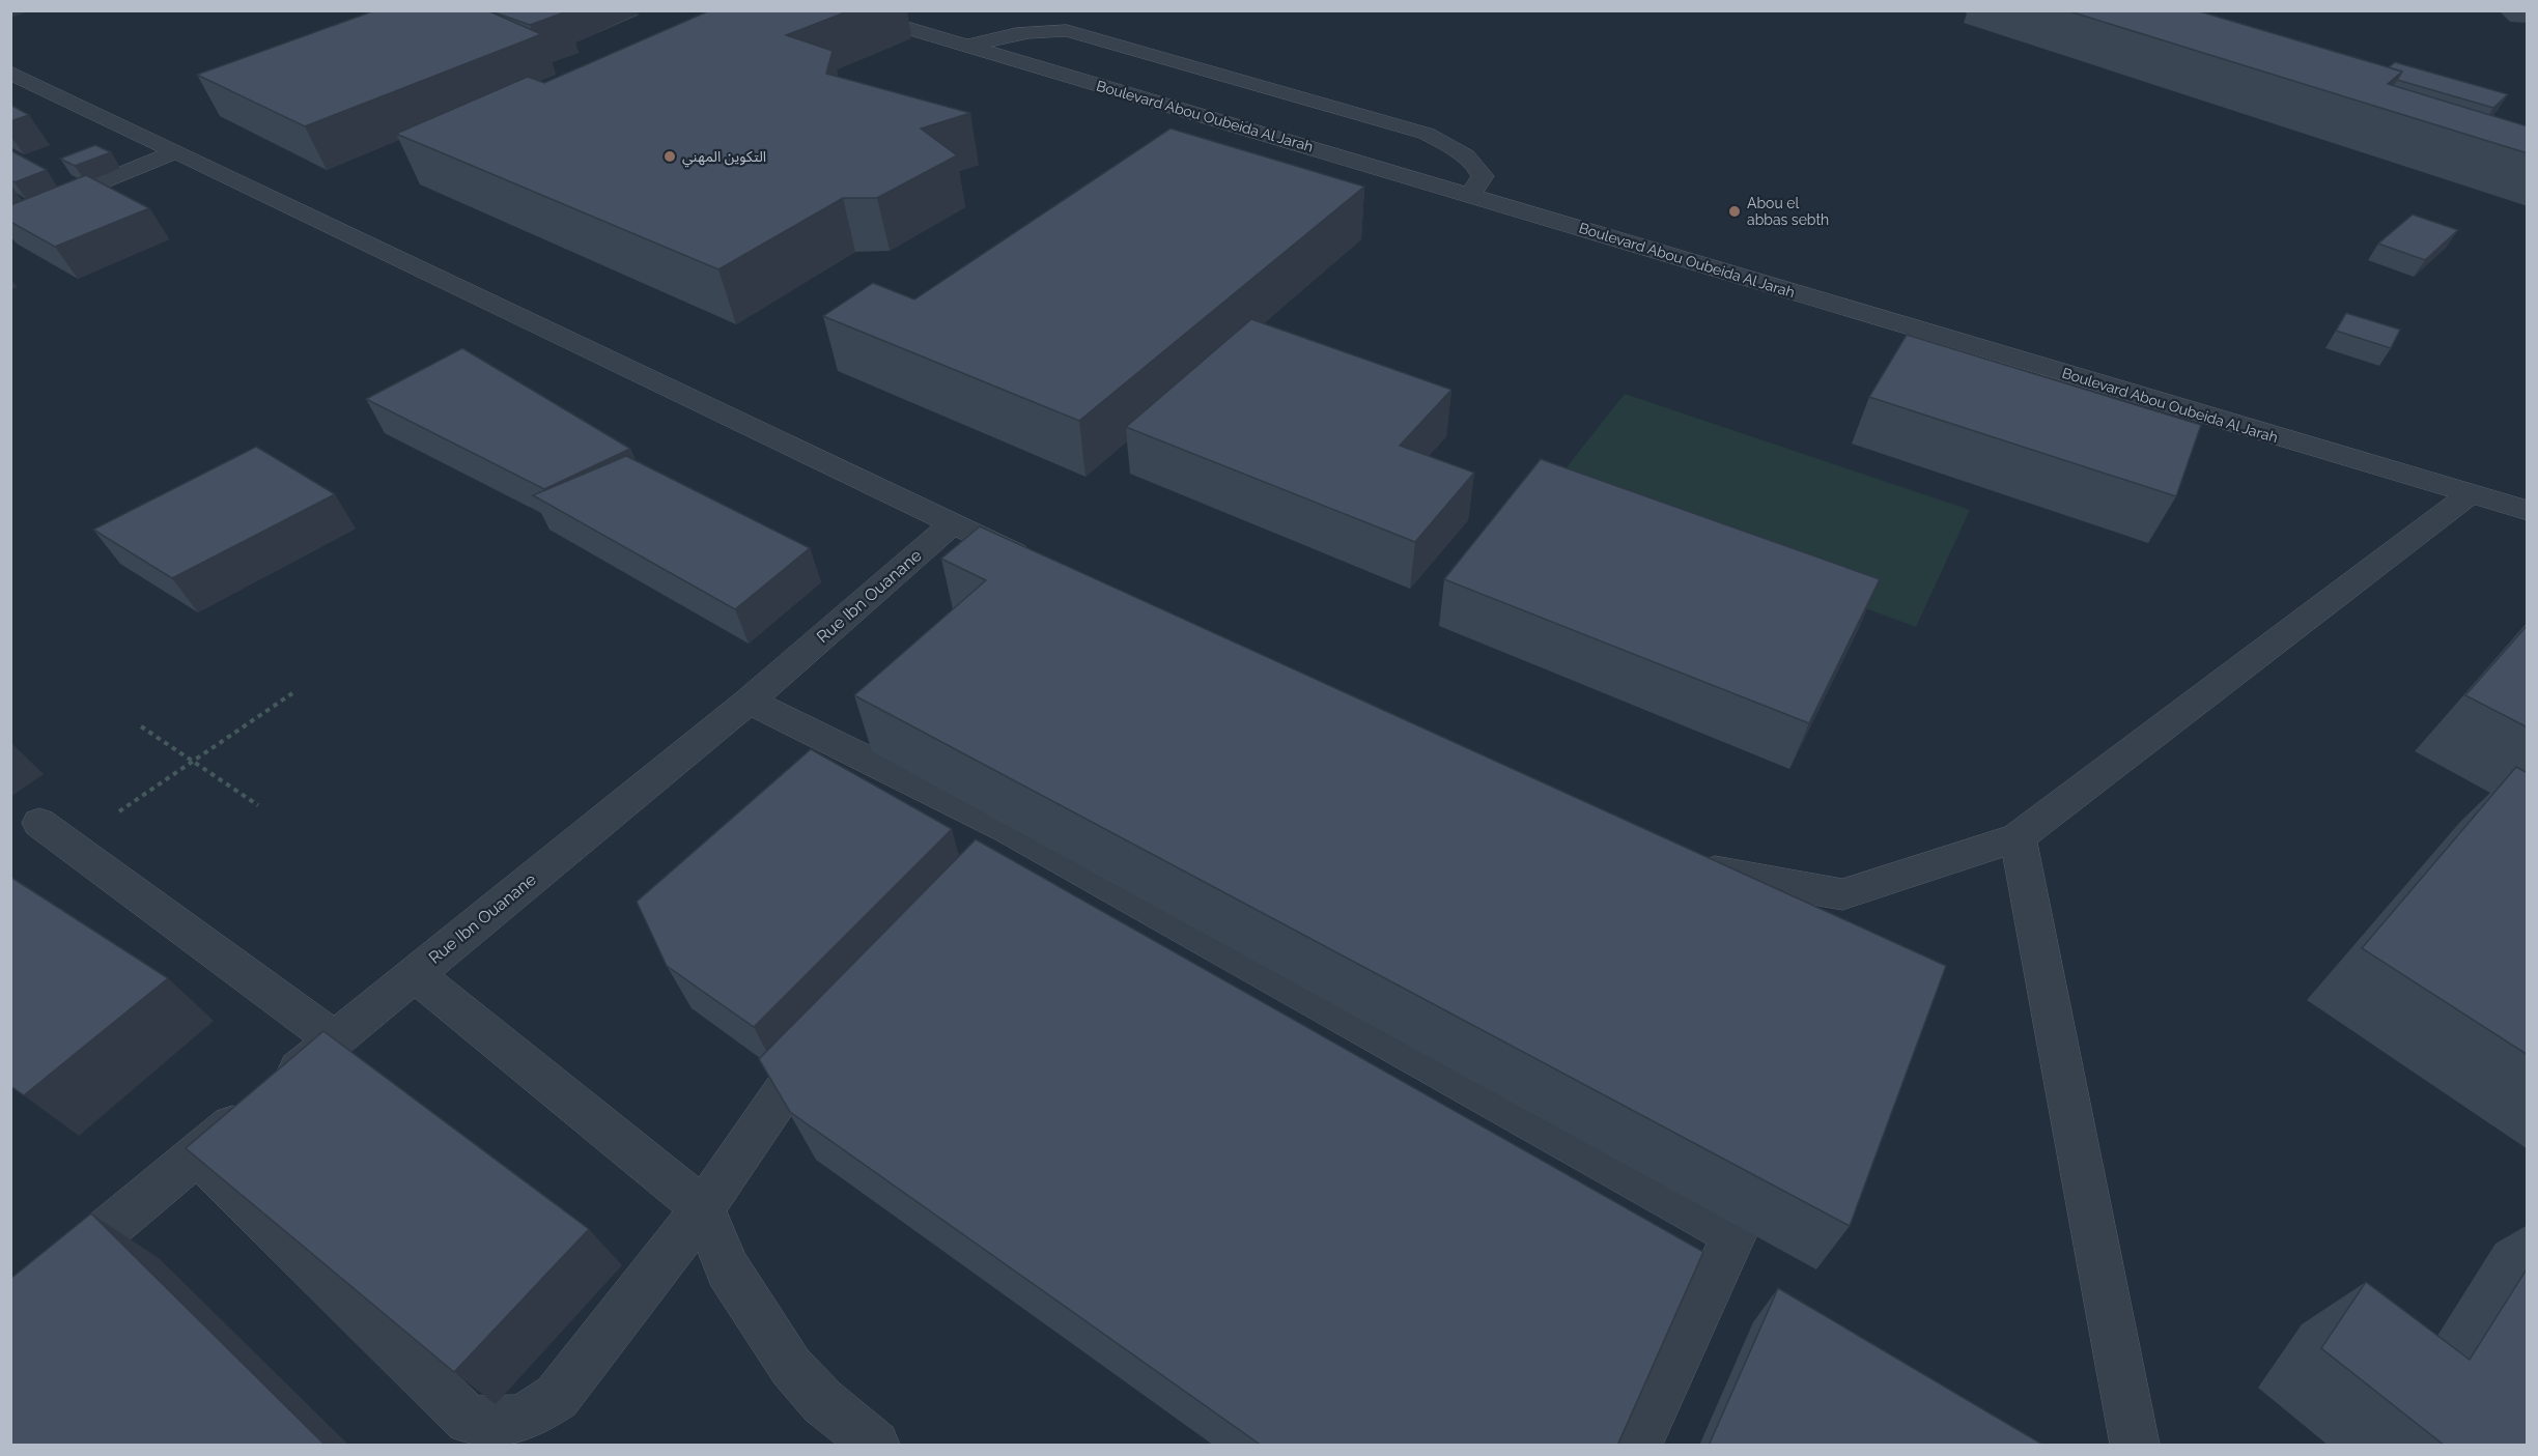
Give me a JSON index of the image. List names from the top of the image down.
{
  "streets": {
    "street": ["Boulevard Abou Oubeida Al Jarah", "Rue Ibn Ouanane"]
  },
  "places": ["التكوين المهني", "Abou el abbas sebth"]
}
